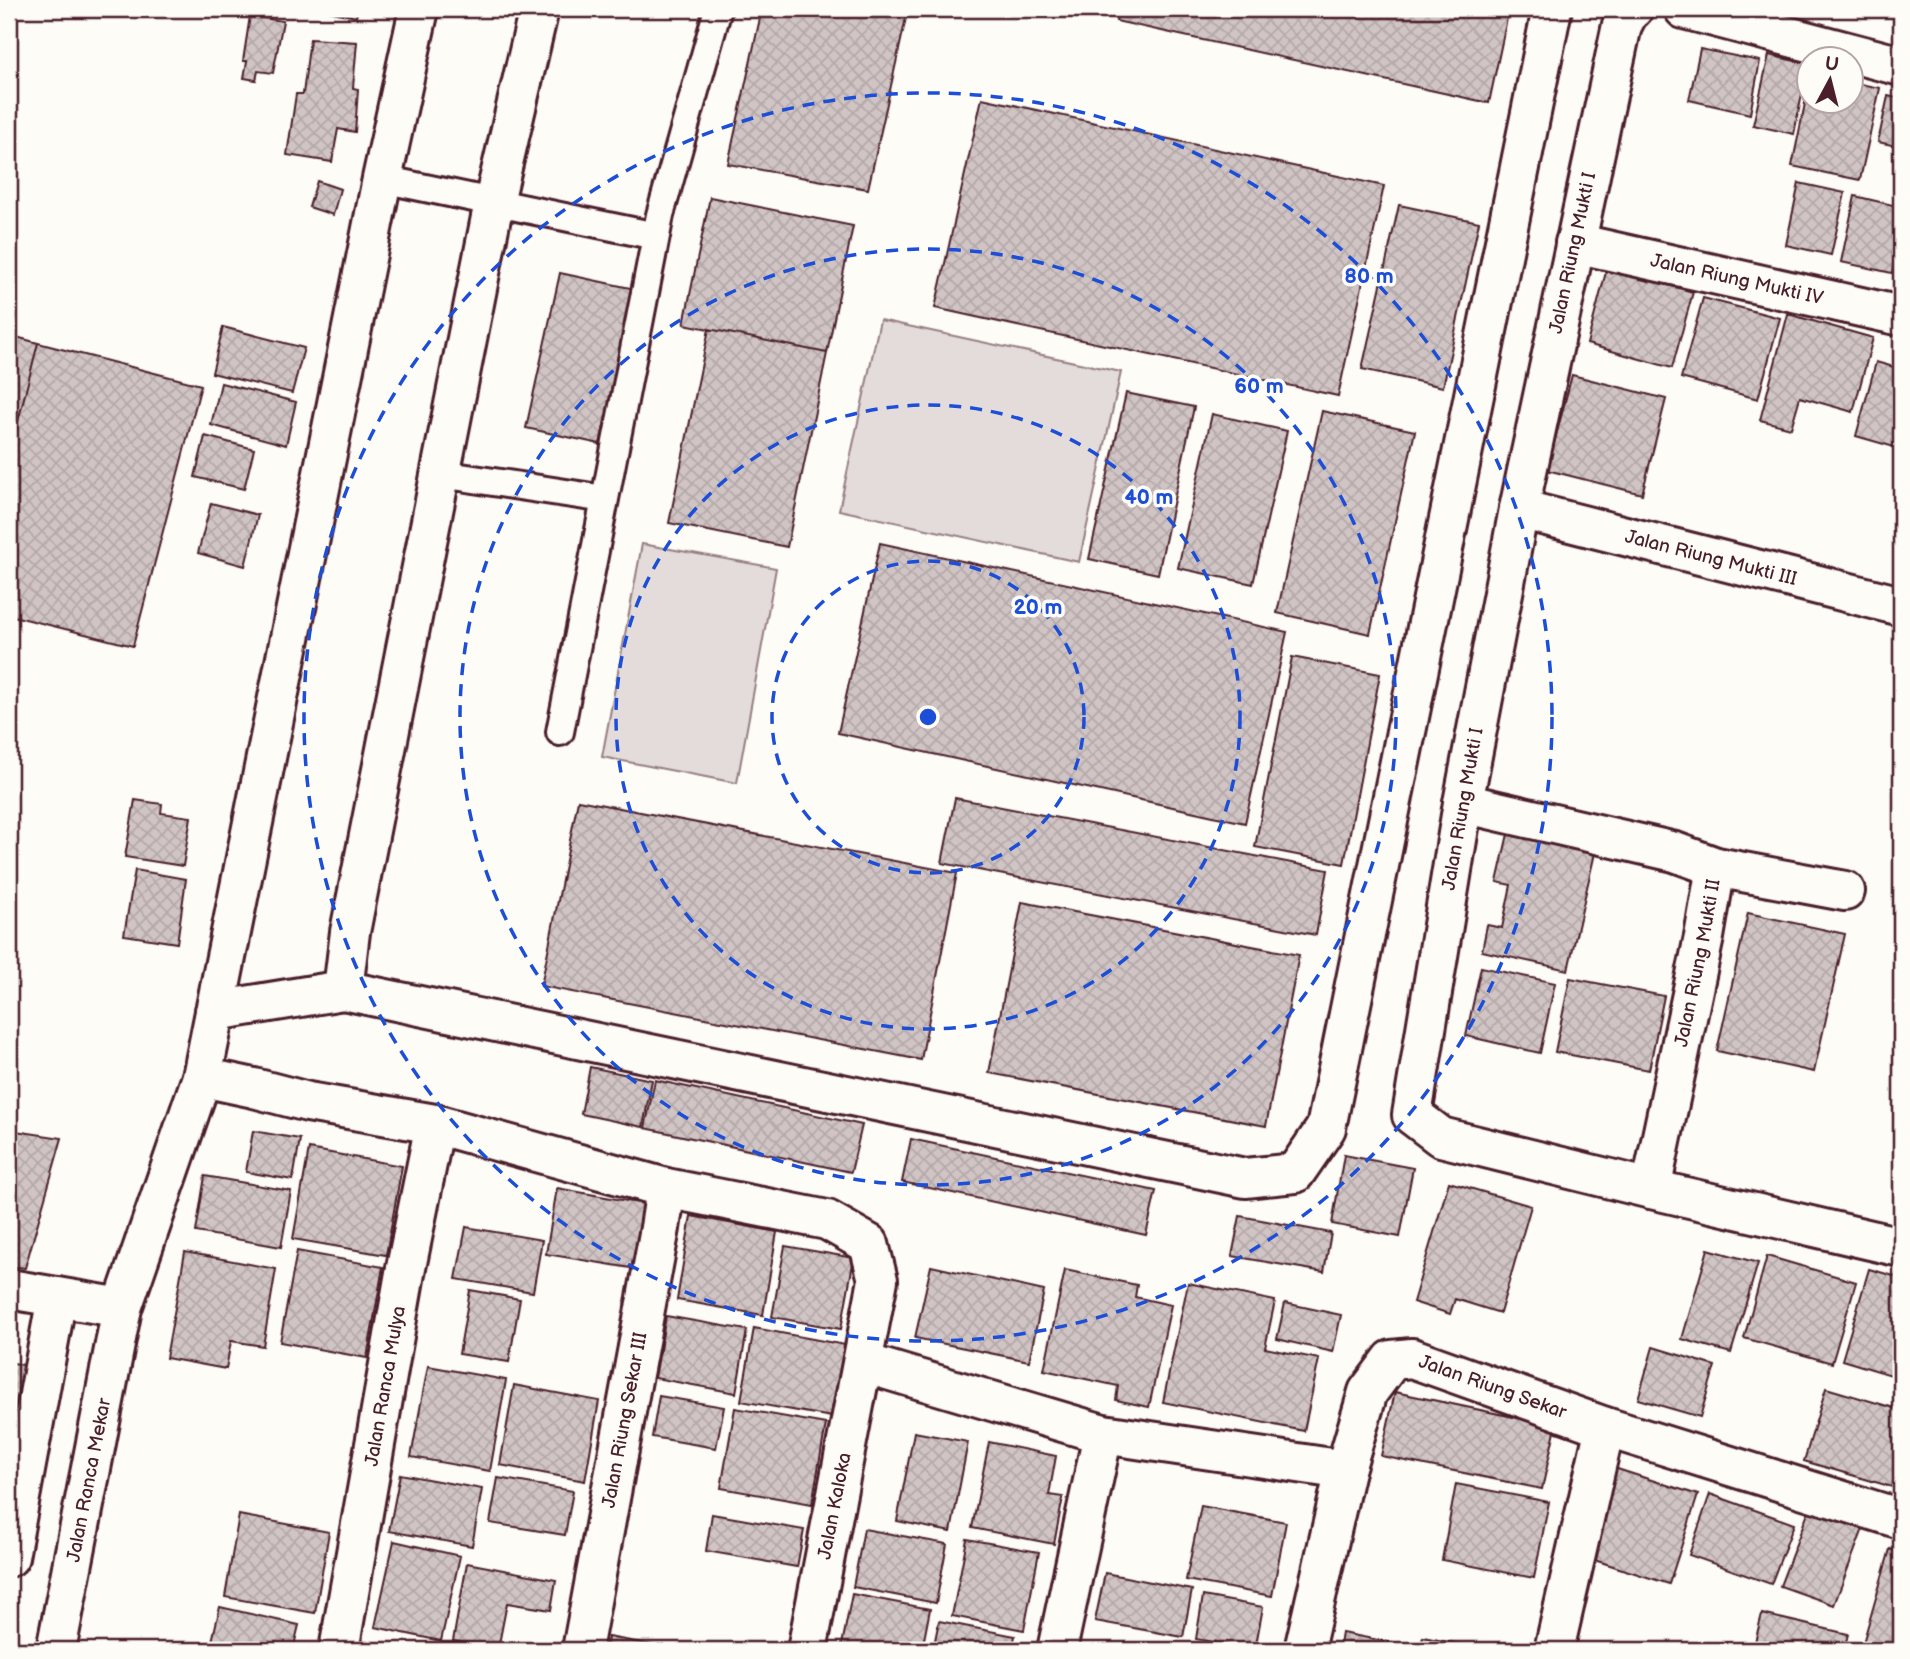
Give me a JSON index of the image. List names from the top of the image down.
{
  "streets": {
    "street": [
      "Jalan Riung Mukti I",
      "Jalan Riung Mukti IV",
      "Jalan Riung Mukti III",
      "Jalan Riung Mukti II",
      "Jalan Ranca Mulya",
      "Jalan Riung Sekar",
      "Jalan Riung Sekar III",
      "Jalan Ranca Mekar",
      "Jalan Kaloka"
    ]
  },
  "crossings": [
    ["Jalan Riung Mukti I", "Jalan Riung Mukti IV"],
    ["Jalan Riung Mukti I", "Jalan Riung Mukti III"],
    ["Jalan Riung Mukti I", "Jalan Riung Mukti II"],
    ["Jalan Ranca Mulya", "Jalan Kaloka"],
    ["Jalan Riung Sekar III", "Jalan Kaloka"],
    ["Jalan Ranca Mekar", "Jalan Kaloka"]
  ],
  "north": "top",
  "rings": [
    "80 m",
    "60 m",
    "40 m",
    "20 m"
  ]
}
